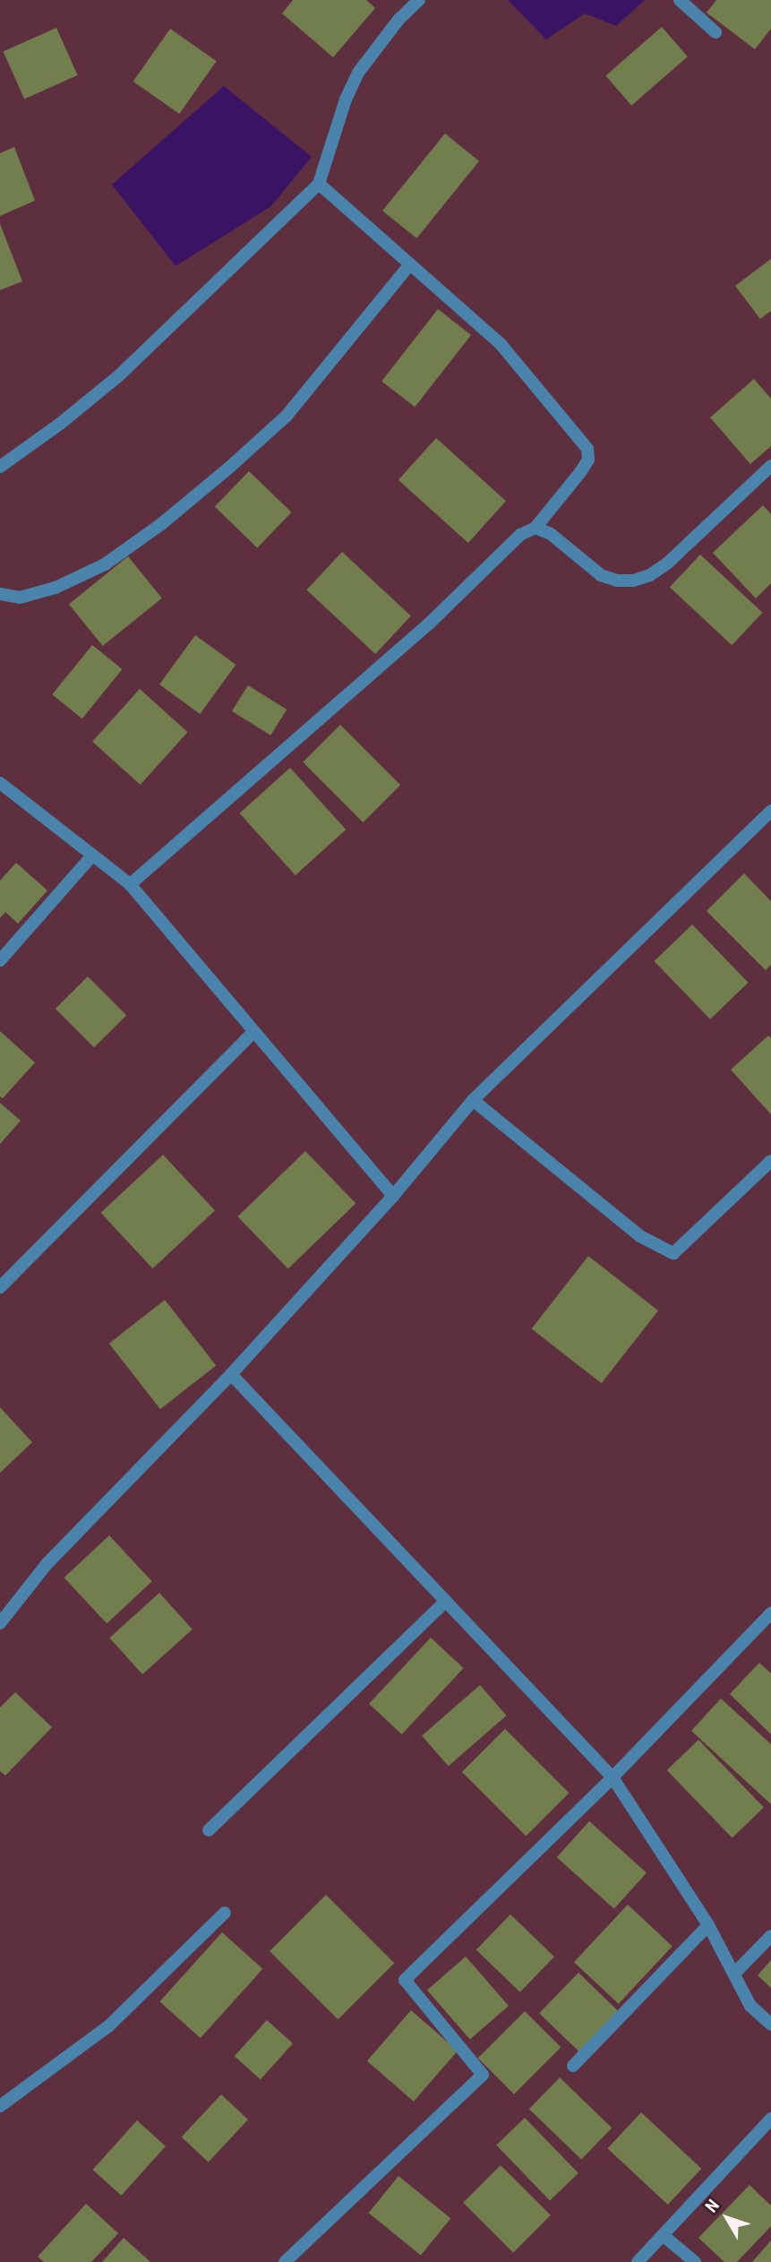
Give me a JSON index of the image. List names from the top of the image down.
{
  "north": "top left"
}
